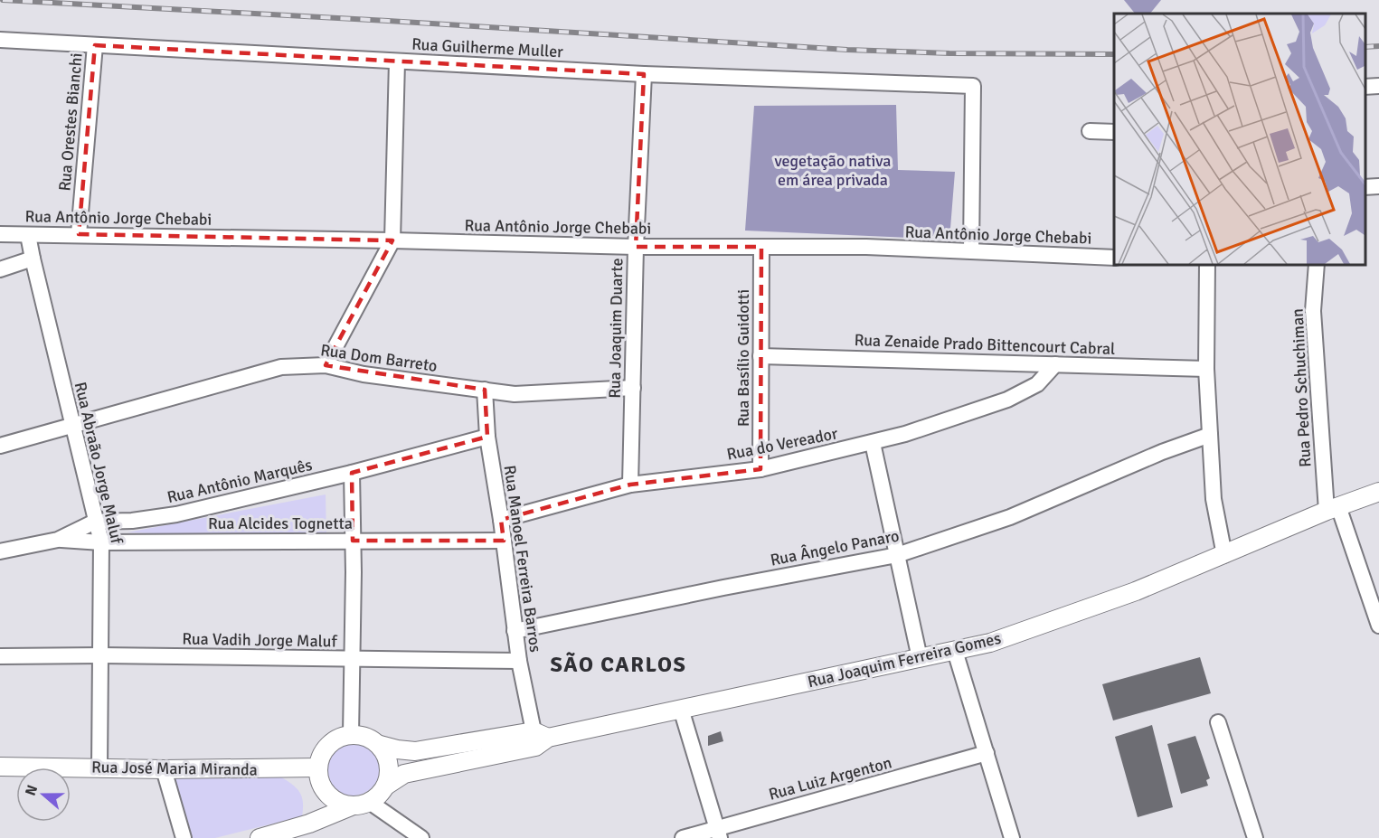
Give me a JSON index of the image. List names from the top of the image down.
{
  "streets": {
    "main road": ["Rua Joaquim Ferreira Gomes", "Rua José Maria Miranda"],
    "street": [
      "Rua Guilherme Muller",
      "Rua Orestes Bianchi",
      "Rua Antônio Jorge Chebabi",
      "Rua Joaquim Duarte",
      "Rua Zenaide Prado Bittencourt Cabral",
      "Rua Dom Barreto",
      "Rua Basílio Guidotti",
      "Rua Pedro Schuchiman",
      "Rua do Vereador",
      "Rua Abraão Jorge Maluf",
      "Rua Antônio Marquês",
      "Rua Alcides Tognetta",
      "Rua Ângelo Panaro",
      "Rua Manoel Ferreira Barros",
      "Rua Vadih Jorge Maluf",
      "Rua Luiz Argenton"
    ]
  },
  "crossings": [
    ["Rua Guilherme Muller", "Rua Orestes Bianchi"],
    ["Rua Guilherme Muller", "Rua Antônio Jorge Chebabi"],
    ["Rua Guilherme Muller", "Rua Joaquim Duarte"],
    ["Rua Orestes Bianchi", "Rua Antônio Jorge Chebabi"],
    ["Rua Antônio Jorge Chebabi", "Rua Joaquim Duarte"],
    ["Rua Antônio Jorge Chebabi", "Rua Basílio Guidotti"],
    ["Rua Antônio Jorge Chebabi", "Rua Abraão Jorge Maluf"],
    ["Rua Joaquim Duarte", "Rua Dom Barreto"],
    ["Rua Joaquim Duarte", "Rua do Vereador"],
    ["Rua Zenaide Prado Bittencourt Cabral", "Rua Basílio Guidotti"],
    ["Rua Zenaide Prado Bittencourt Cabral", "Rua do Vereador"],
    ["Rua Dom Barreto", "Rua Abraão Jorge Maluf"],
    ["Rua Dom Barreto", "Rua Manoel Ferreira Barros"],
    ["Rua Basílio Guidotti", "Rua do Vereador"],
    ["Rua Pedro Schuchiman", "Rua Joaquim Ferreira Gomes"],
    ["Rua do Vereador", "Rua Manoel Ferreira Barros"],
    ["Rua Abraão Jorge Maluf", "Rua Antônio Marquês"],
    ["Rua Abraão Jorge Maluf", "Rua Alcides Tognetta"],
    ["Rua Abraão Jorge Maluf", "Rua Vadih Jorge Maluf"],
    ["Rua Abraão Jorge Maluf", "Rua José Maria Miranda"],
    ["Rua Antônio Marquês", "Rua Alcides Tognetta"],
    ["Rua Antônio Marquês", "Rua Manoel Ferreira Barros"],
    ["Rua Alcides Tognetta", "Rua Manoel Ferreira Barros"],
    ["Rua Ângelo Panaro", "Rua Manoel Ferreira Barros"],
    ["Rua Manoel Ferreira Barros", "Rua Vadih Jorge Maluf"],
    ["Rua Manoel Ferreira Barros", "Rua Joaquim Ferreira Gomes"],
    ["Rua Joaquim Ferreira Gomes", "Rua José Maria Miranda"]
  ],
  "districts": ["SÃO CARLOS"],
  "parks": ["vegetação nativa em área privada"],
  "north": "left"
}
